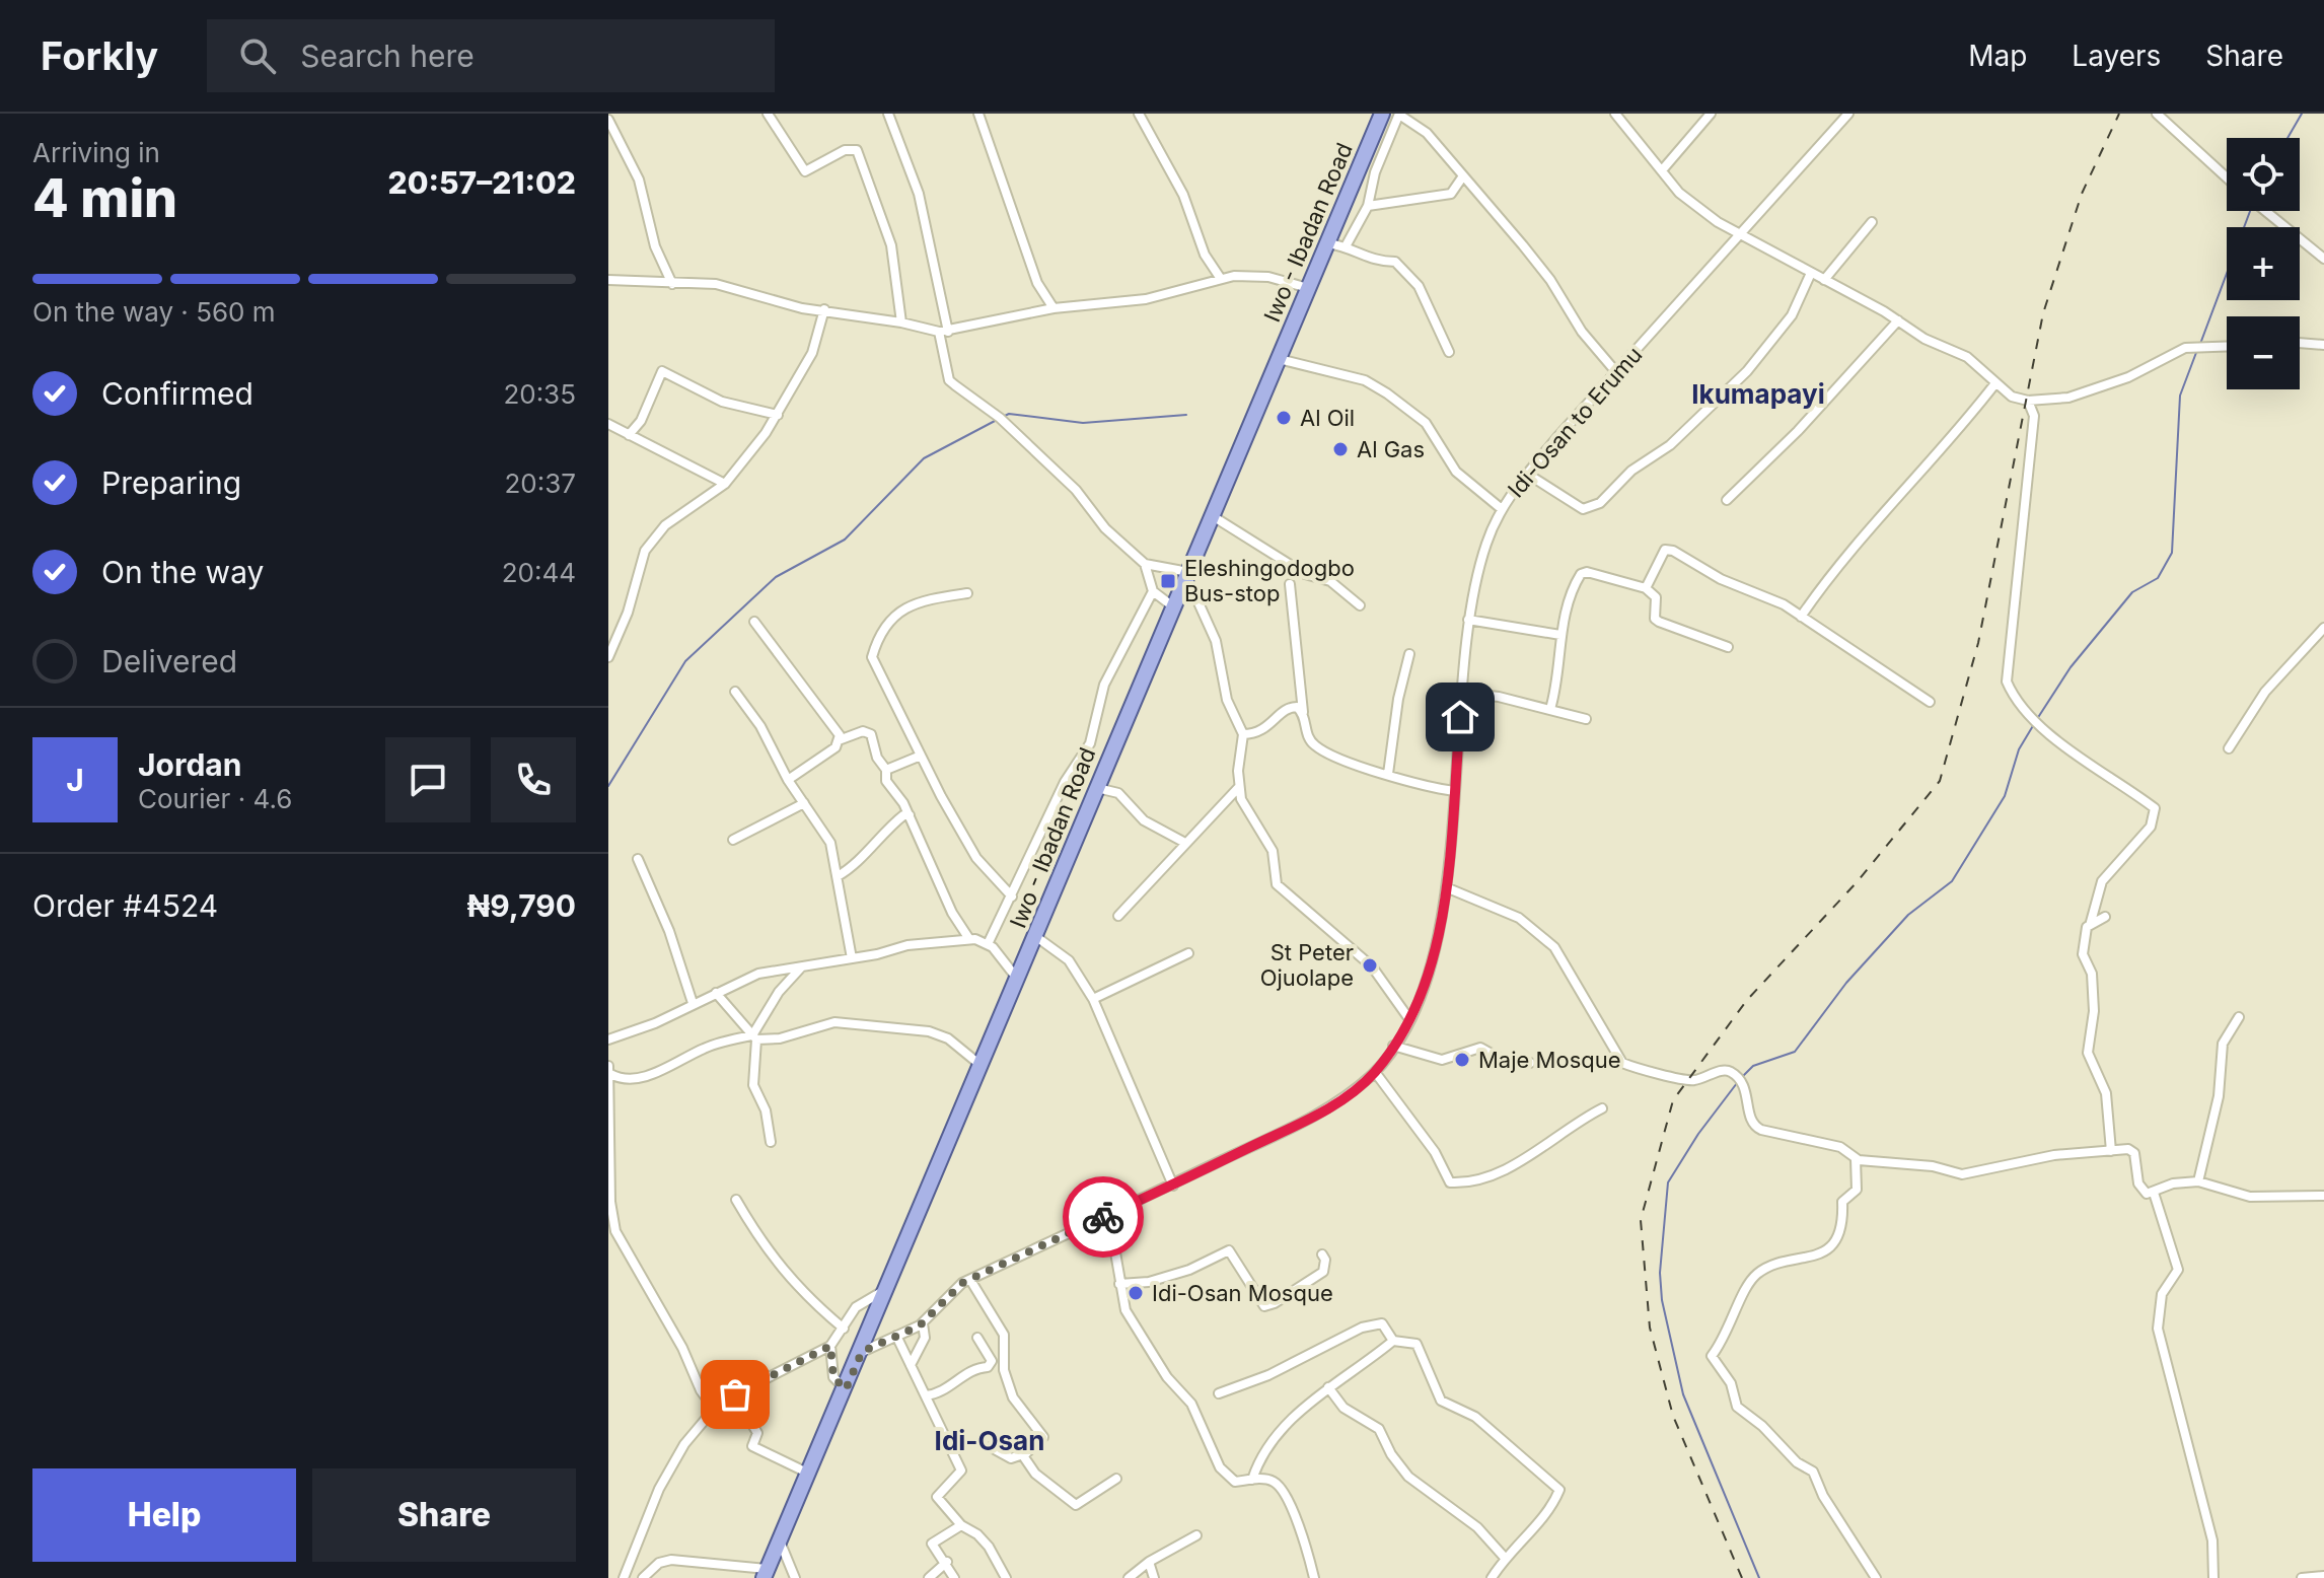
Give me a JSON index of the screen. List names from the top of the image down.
{
  "streets": {
    "main road": ["Iwo - Ibadan Road"],
    "street": ["Idi-Osan to Erumu"]
  },
  "crossings": [
    ["Iwo - Ibadan Road", "Idi-Osan to Erumu"]
  ],
  "districts": ["Ikumapayi", "Idi-Osan"],
  "places": {
    "other": [
      "Al Oil",
      "Al Gas",
      "St Peter Ojuolape",
      "Maje Mosque",
      "Idi-Osan Mosque"
    ],
    "transit": ["Eleshingodogbo Bus-stop"]
  },
  "page": {
    "header": "Forkly",
    "search": "Search here",
    "nav": ["Map", "Layers", "Share"],
    "heading": ["4 min", "Arriving in", "20:57–21:02"],
    "panel": [
      "Jordan",
      "Courier · 4.6",
      "Order #4524",
      "₦9,790"
    ],
    "map_buttons": ["+", "−"],
    "bar": "On the way · 560 m",
    "list": [
      ["Confirmed", "20:35"],
      ["Preparing", "20:37"],
      ["On the way", "20:44"],
      "Delivered"
    ],
    "round": "J",
    "buttons": ["Help", "Share"]
  }
}
